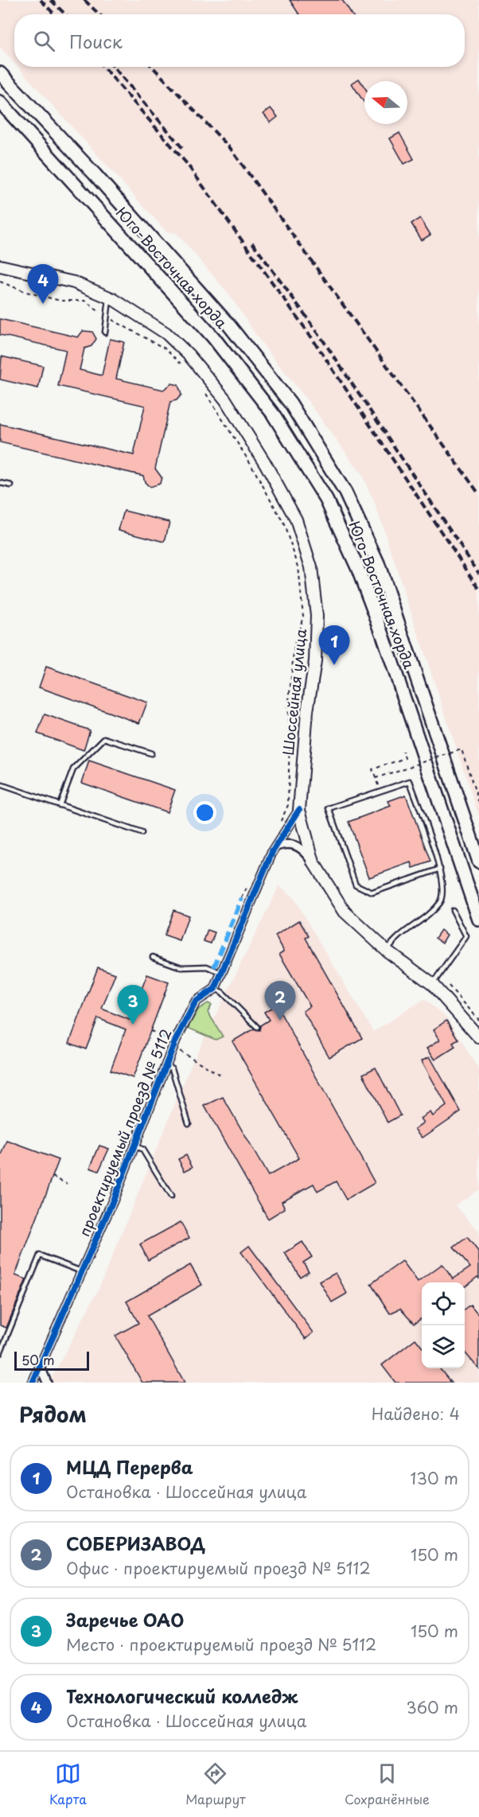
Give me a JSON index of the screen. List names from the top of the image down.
{
  "streets": {
    "main road": ["Юго-Восточная хорда", "Шоссейная улица"],
    "street": ["проектируемый проезд № 5112"]
  },
  "scale_bar": "50 m",
  "north": "left",
  "page": {
    "search": "Поиск",
    "pins": [
      "4",
      "1",
      "2",
      "3"
    ],
    "scale": "50 m",
    "heading": ["Рядом", "Найдено: 4"],
    "list": [
      {
        "mark": "1",
        "name": "МЦД Перерва",
        "note": "Остановка · Шоссейная улица",
        "value": "130 m"
      },
      {
        "mark": "2",
        "name": "СОБЕРИЗАВОД",
        "note": "Офис · проектируемый проезд № 5112",
        "value": "150 m"
      },
      {
        "mark": "3",
        "name": "Заречье ОАО",
        "note": "Место · проектируемый проезд № 5112",
        "value": "150 m"
      },
      {
        "mark": "4",
        "name": "Технологический колледж",
        "note": "Остановка · Шоссейная улица",
        "value": "360 m"
      }
    ],
    "nav": ["Карта", "Маршрут", "Сохранённые"]
  }
}
